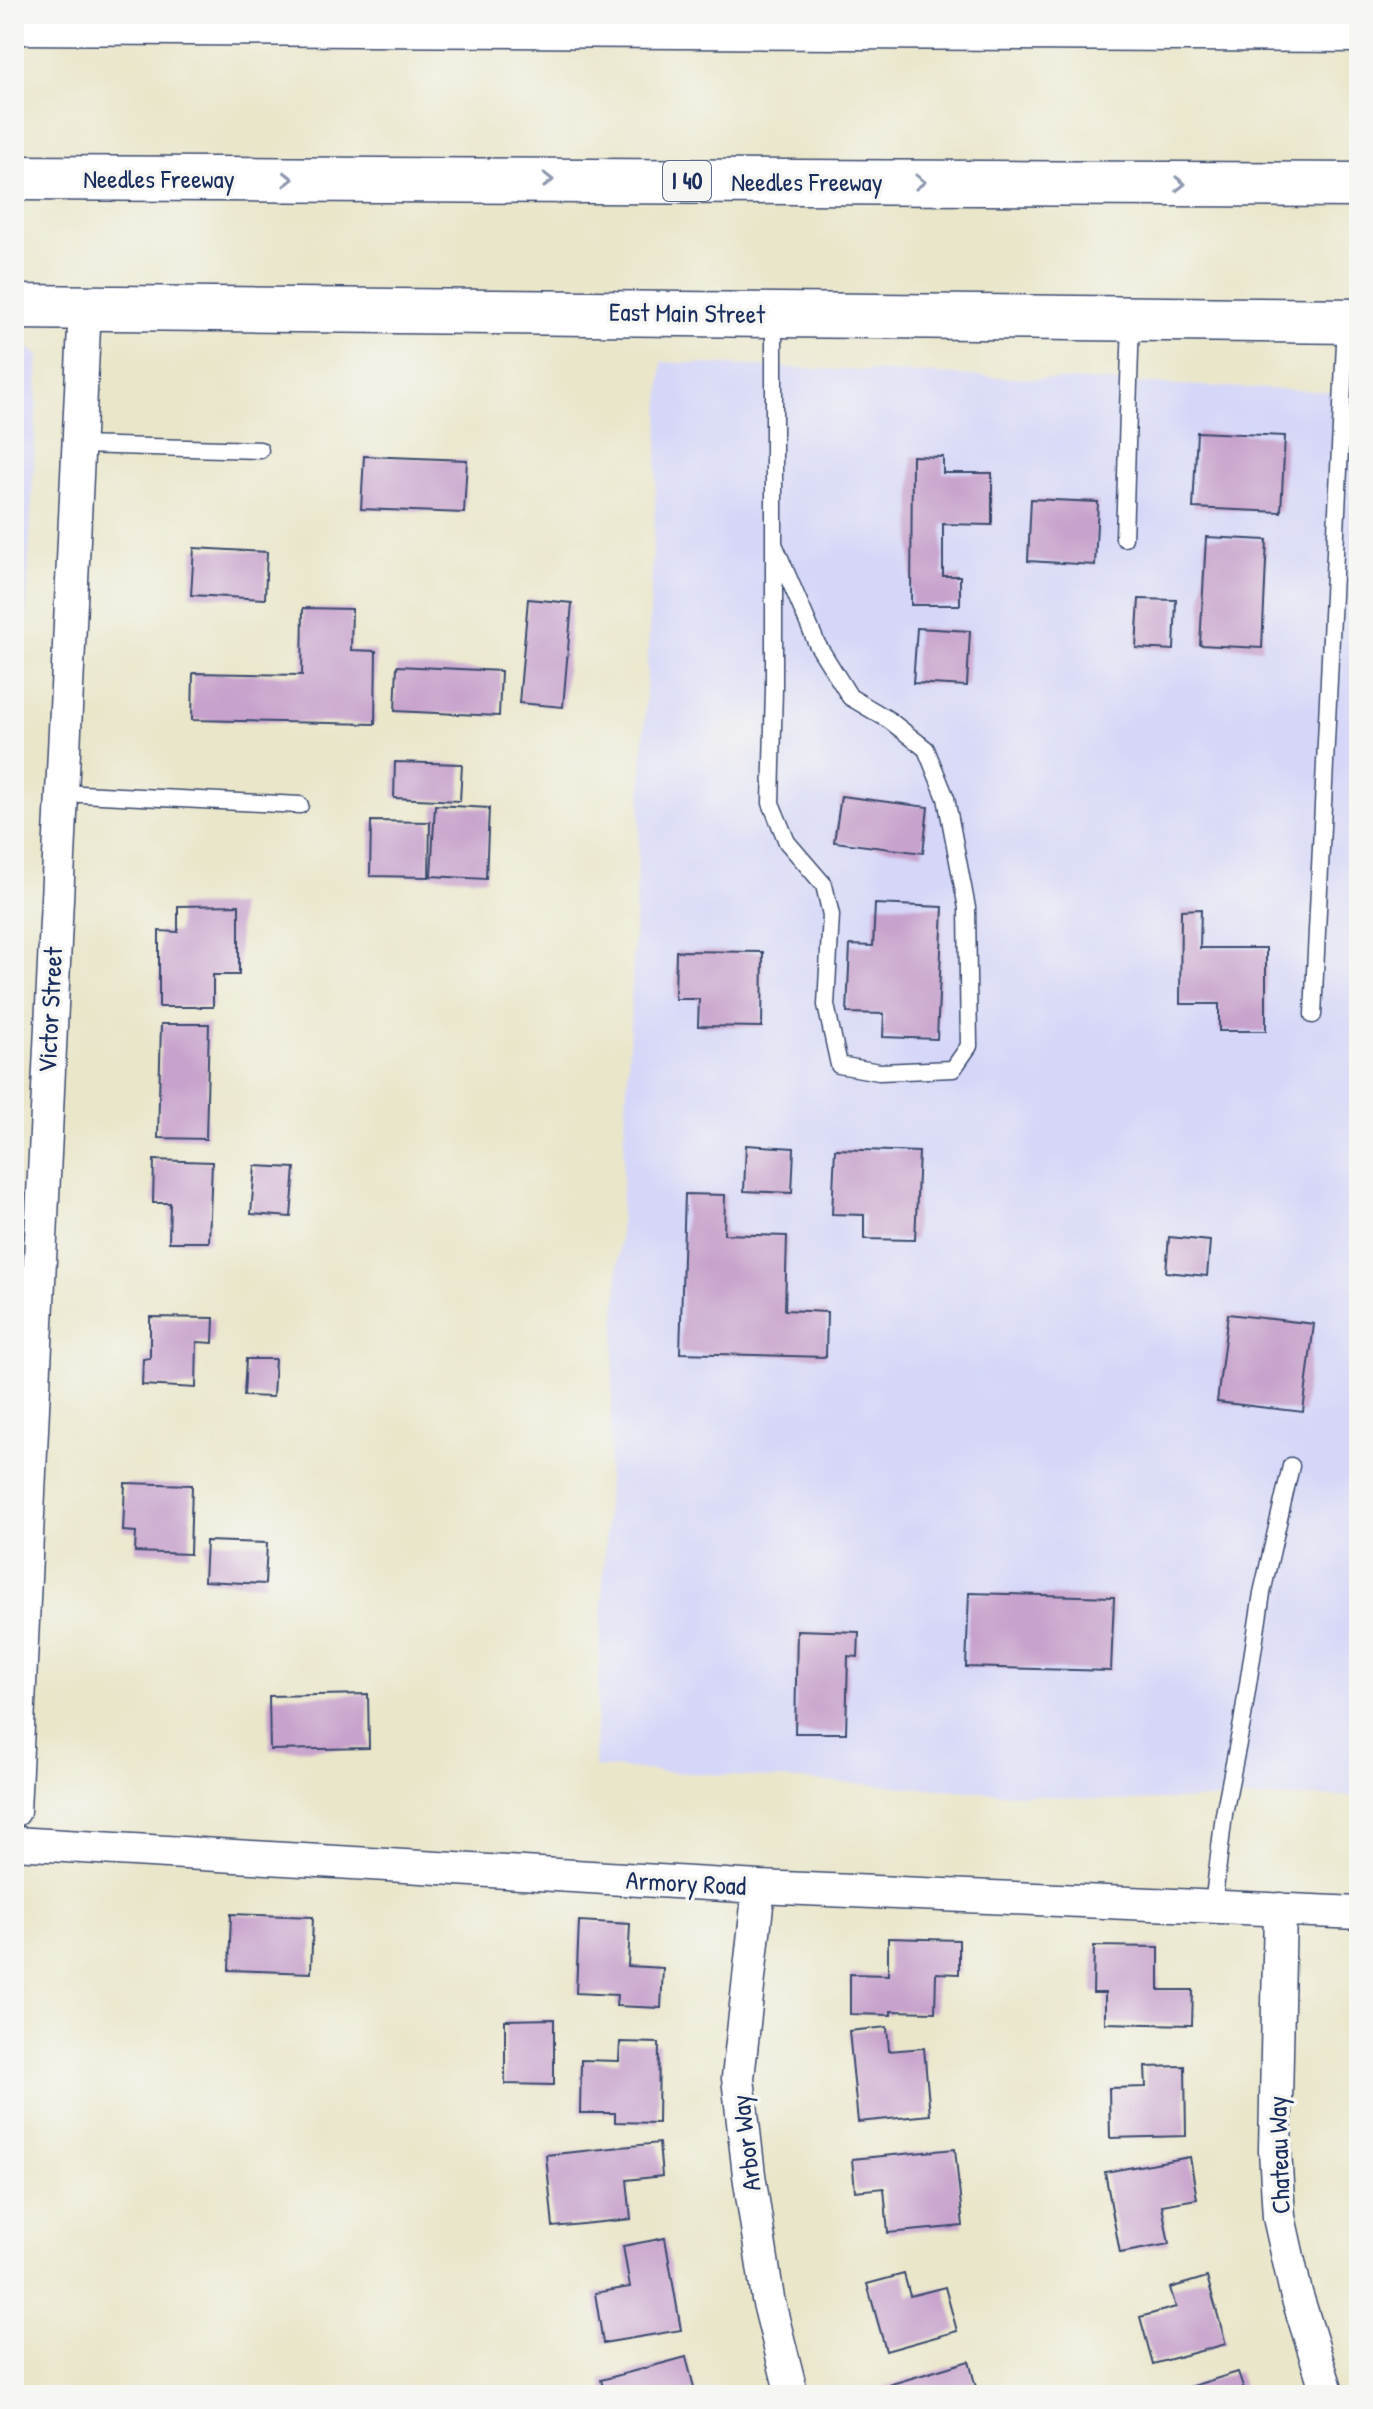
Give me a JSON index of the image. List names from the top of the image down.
{
  "streets": {
    "main road": ["Needles Freeway", "I 40", "East Main Street"],
    "street": [
      "Victor Street",
      "Armory Road",
      "Arbor Way",
      "Chateau Way"
    ]
  },
  "crossings": [
    ["East Main Street", "Victor Street"],
    ["Armory Road", "Arbor Way"],
    ["Armory Road", "Chateau Way"]
  ]
}
